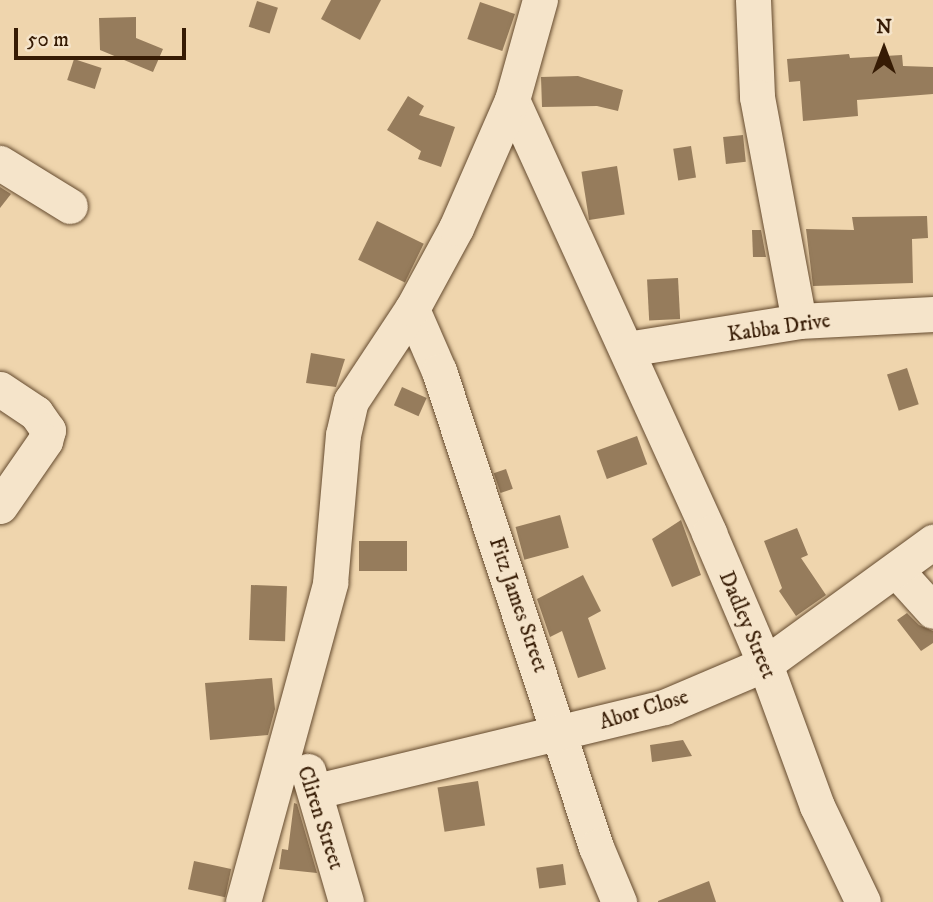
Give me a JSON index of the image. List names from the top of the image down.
{
  "streets": {
    "street": [
      "Kabba Drive",
      "Fitz James Street",
      "Dadley Street",
      "Abor Close",
      "Cliren Street"
    ]
  },
  "crossings": [
    ["Kabba Drive", "Dadley Street"],
    ["Fitz James Street", "Abor Close"],
    ["Dadley Street", "Abor Close"],
    ["Abor Close", "Cliren Street"]
  ],
  "scale_bar": "50 m",
  "north": "top"
}
